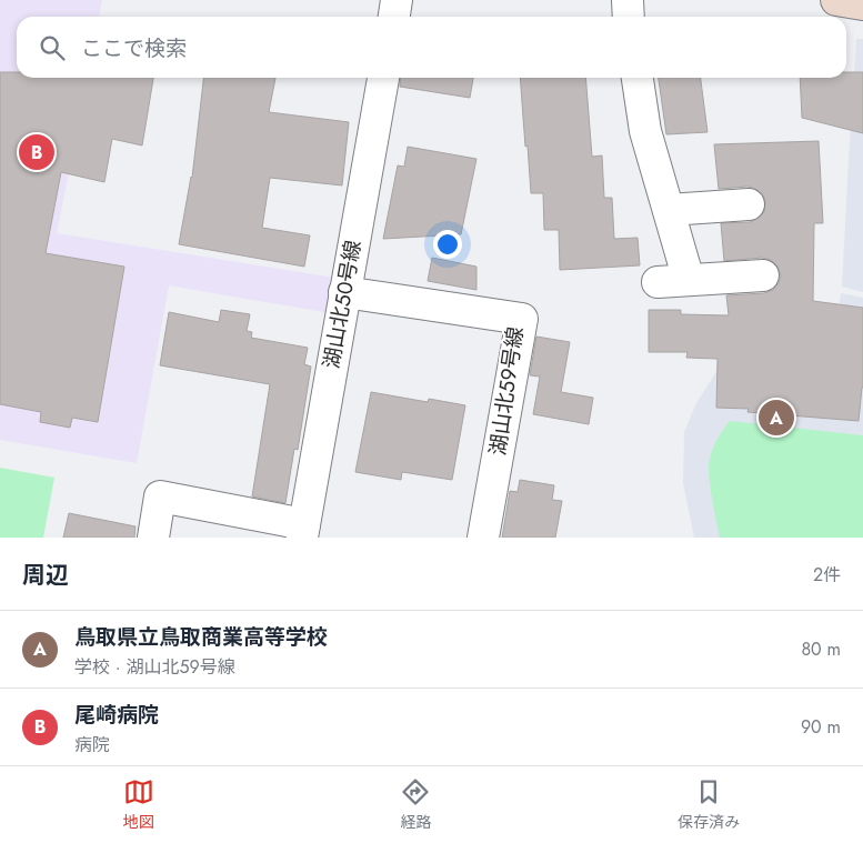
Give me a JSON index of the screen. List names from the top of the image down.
{
  "streets": {
    "street": ["湖山北50号線", "湖山北59号線"]
  },
  "crossings": [
    ["湖山北50号線", "湖山北59号線"]
  ],
  "page": {
    "search": "ここで検索",
    "pins": ["B", "A"],
    "heading": ["周辺", "2件"],
    "list": [
      {
        "mark": "A",
        "name": "鳥取県立鳥取商業高等学校",
        "note": "学校 · 湖山北59号線",
        "value": "80 m"
      },
      {
        "mark": "B",
        "name": "尾崎病院",
        "note": "病院",
        "value": "90 m"
      }
    ],
    "nav": ["地図", "経路", "保存済み"]
  }
}
